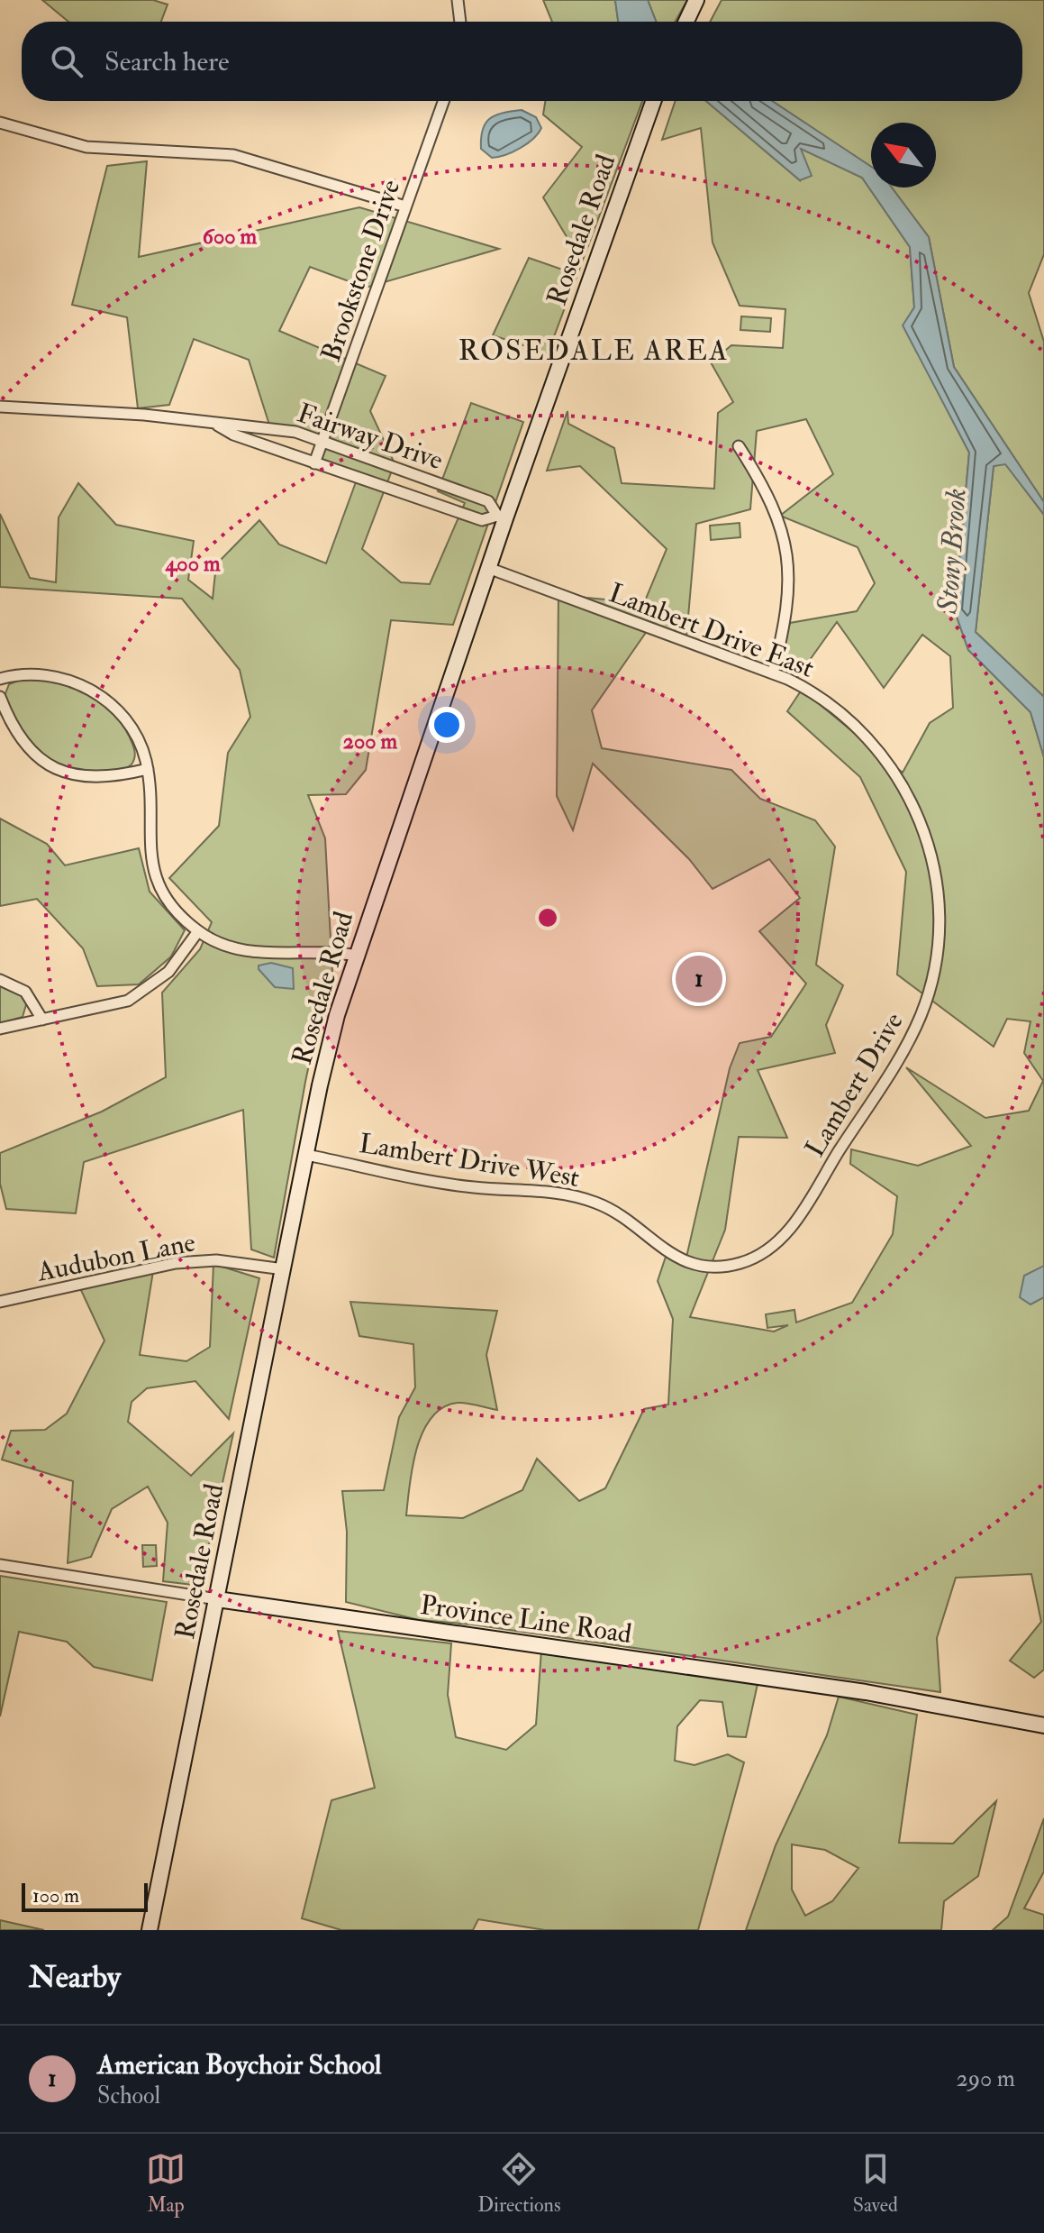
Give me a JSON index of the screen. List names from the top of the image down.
{
  "streets": {
    "street": [
      "Rosedale Road",
      "Brookstone Drive",
      "Fairway Drive",
      "Lambert Drive East",
      "Lambert Drive",
      "Lambert Drive West",
      "Audubon Lane",
      "Province Line Road"
    ]
  },
  "crossings": [
    ["Rosedale Road", "Fairway Drive"],
    ["Rosedale Road", "Lambert Drive East"],
    ["Rosedale Road", "Lambert Drive West"],
    ["Rosedale Road", "Audubon Lane"],
    ["Rosedale Road", "Province Line Road"],
    ["Brookstone Drive", "Fairway Drive"],
    ["Lambert Drive East", "Lambert Drive"],
    ["Lambert Drive", "Lambert Drive West"]
  ],
  "districts": ["ROSEDALE AREA"],
  "water": ["Stony Brook"],
  "scale_bar": "100 m",
  "north": "top left",
  "page": {
    "search": "Search here",
    "pins": "1",
    "scale": "100 m",
    "heading": "Nearby",
    "list": [
      {
        "mark": "1",
        "name": "American Boychoir School",
        "note": "School",
        "value": "290 m"
      }
    ],
    "nav": ["Map", "Directions", "Saved"]
  },
  "rings": ["600 m", "400 m", "200 m"]
}
